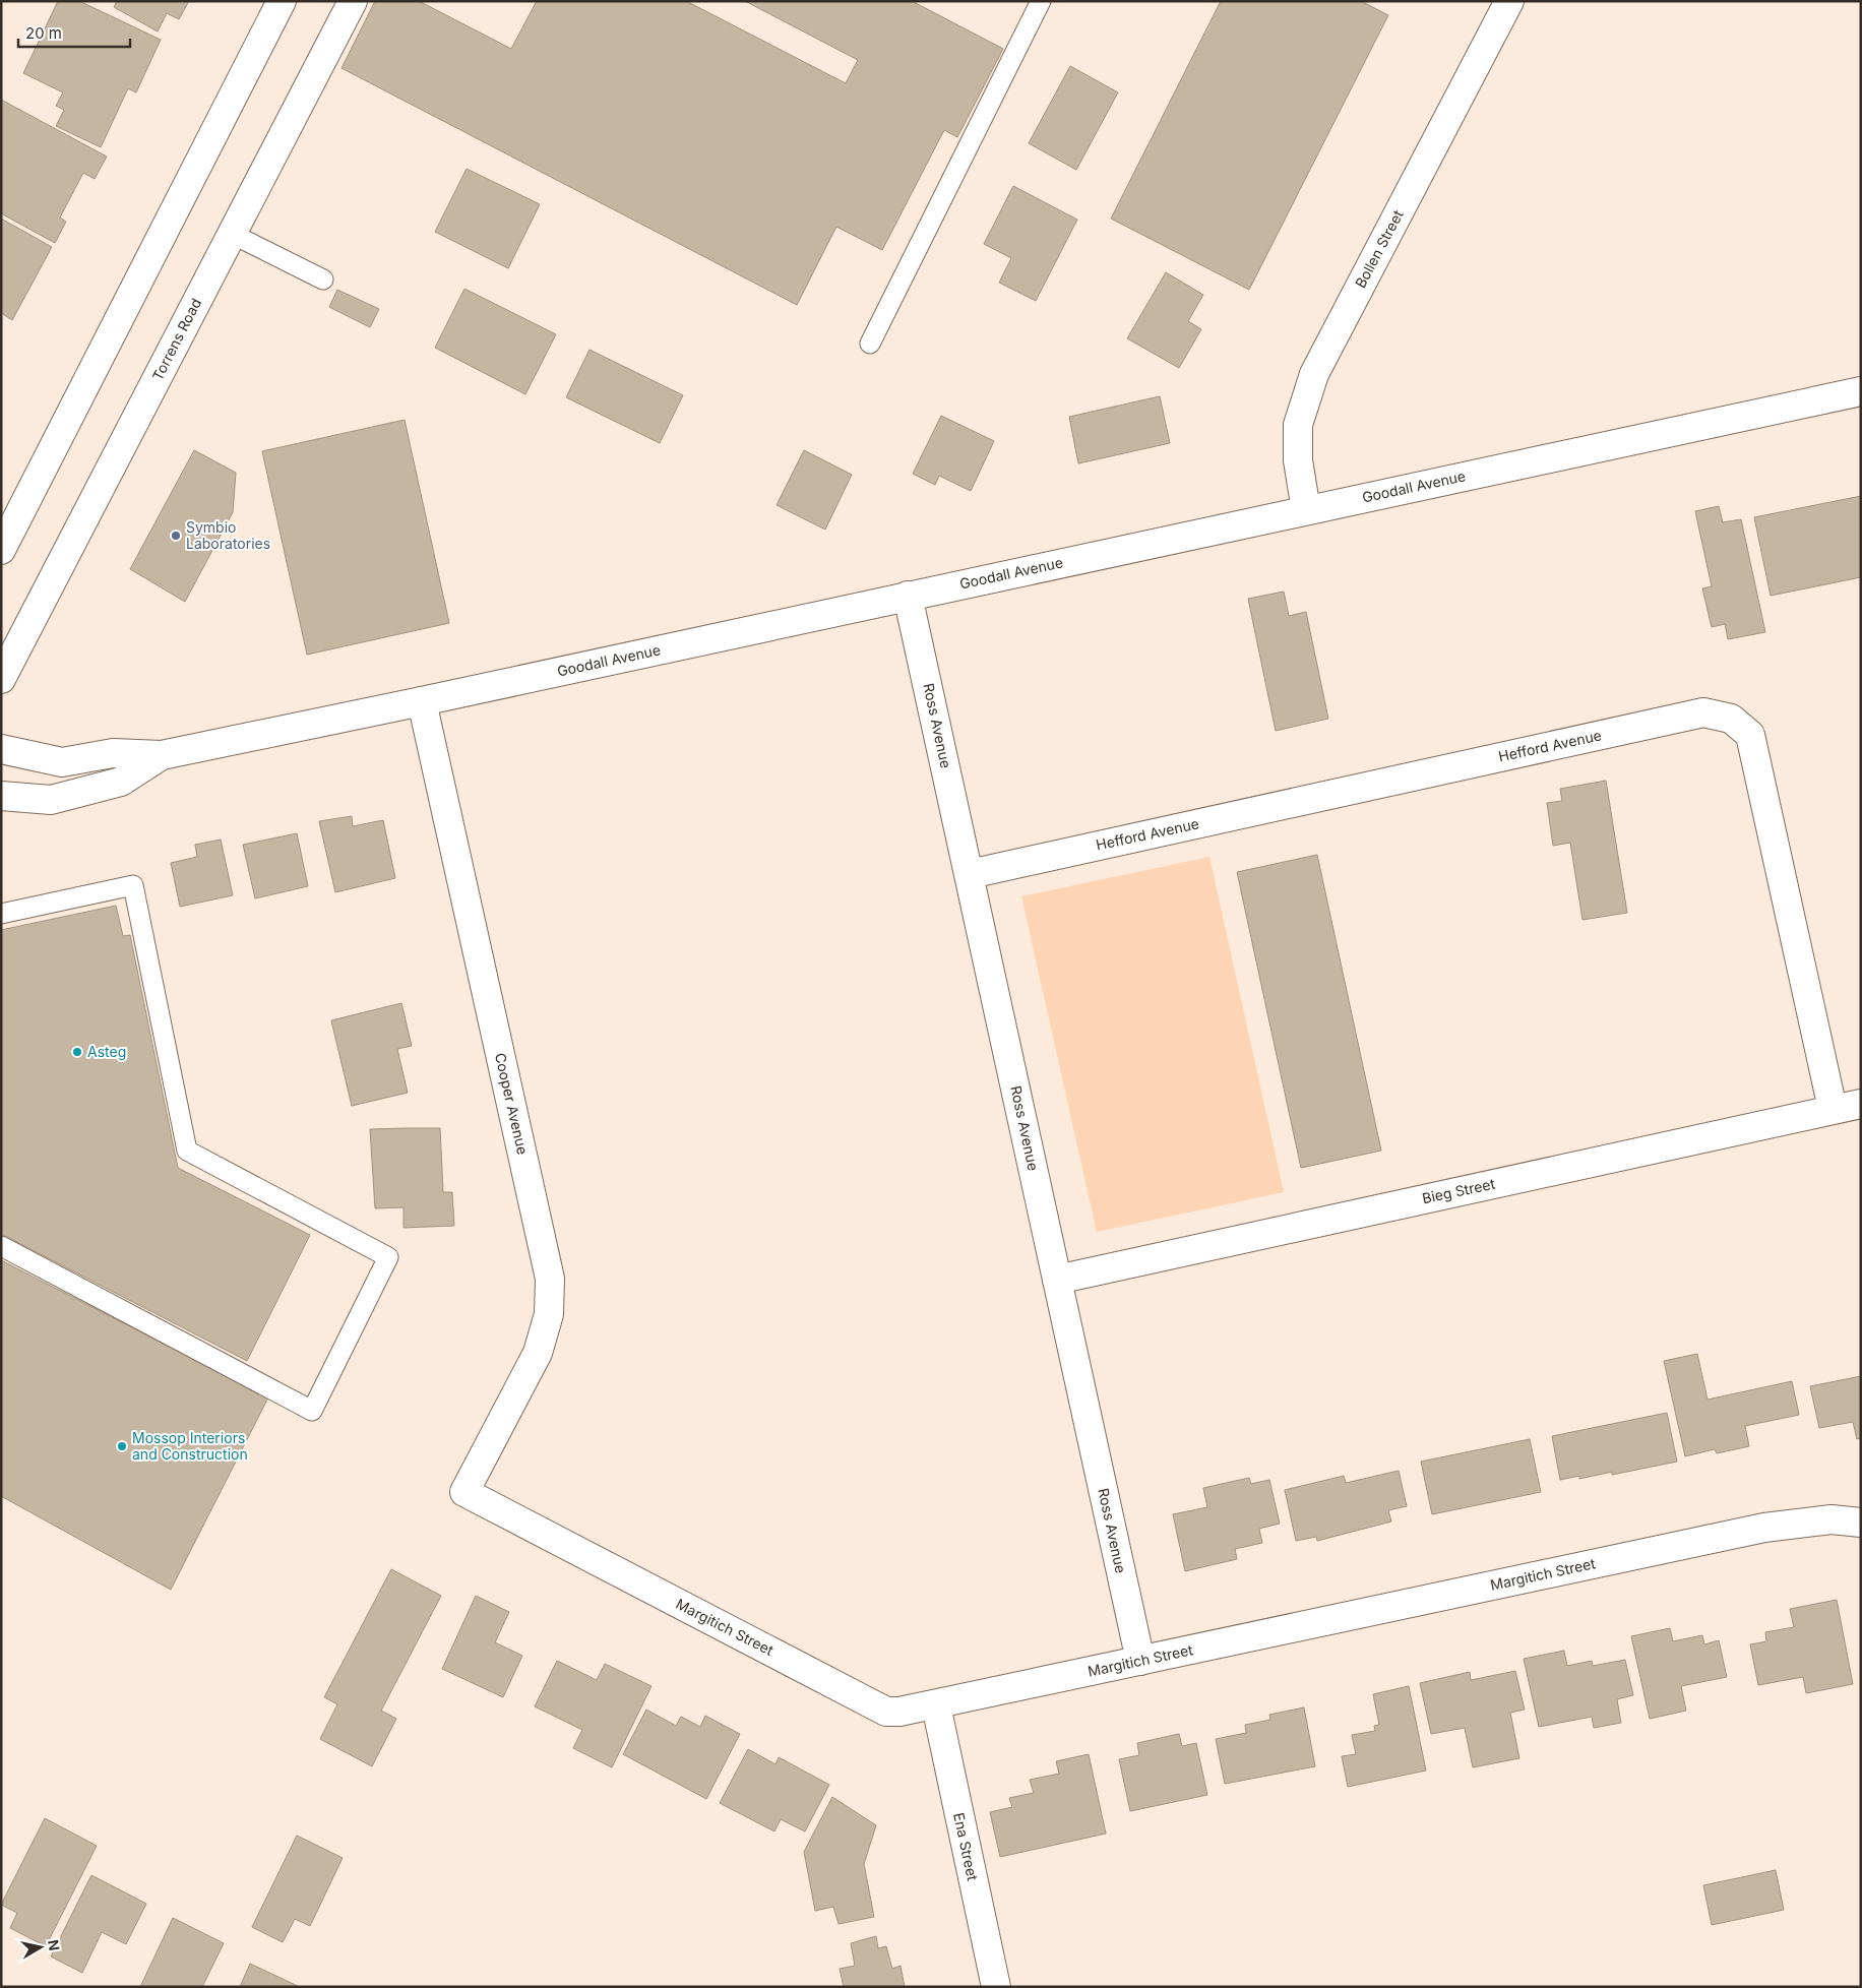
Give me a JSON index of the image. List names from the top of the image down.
{
  "streets": {
    "street": [
      "Bollen Street",
      "Torrens Road",
      "Goodall Avenue",
      "Ross Avenue",
      "Hefford Avenue",
      "Cooper Avenue",
      "Bieg Street",
      "Margitich Street",
      "Ena Street"
    ]
  },
  "crossings": [
    ["Bollen Street", "Goodall Avenue"],
    ["Goodall Avenue", "Ross Avenue"],
    ["Goodall Avenue", "Cooper Avenue"],
    ["Ross Avenue", "Hefford Avenue"],
    ["Ross Avenue", "Bieg Street"],
    ["Ross Avenue", "Margitich Street"],
    ["Hefford Avenue", "Bieg Street"],
    ["Cooper Avenue", "Margitich Street"],
    ["Margitich Street", "Ena Street"]
  ],
  "places": ["Symbio Laboratories", "Asteg", "Mossop Interiors and Construction"],
  "scale_bar": "20 m",
  "north": "right"
}
